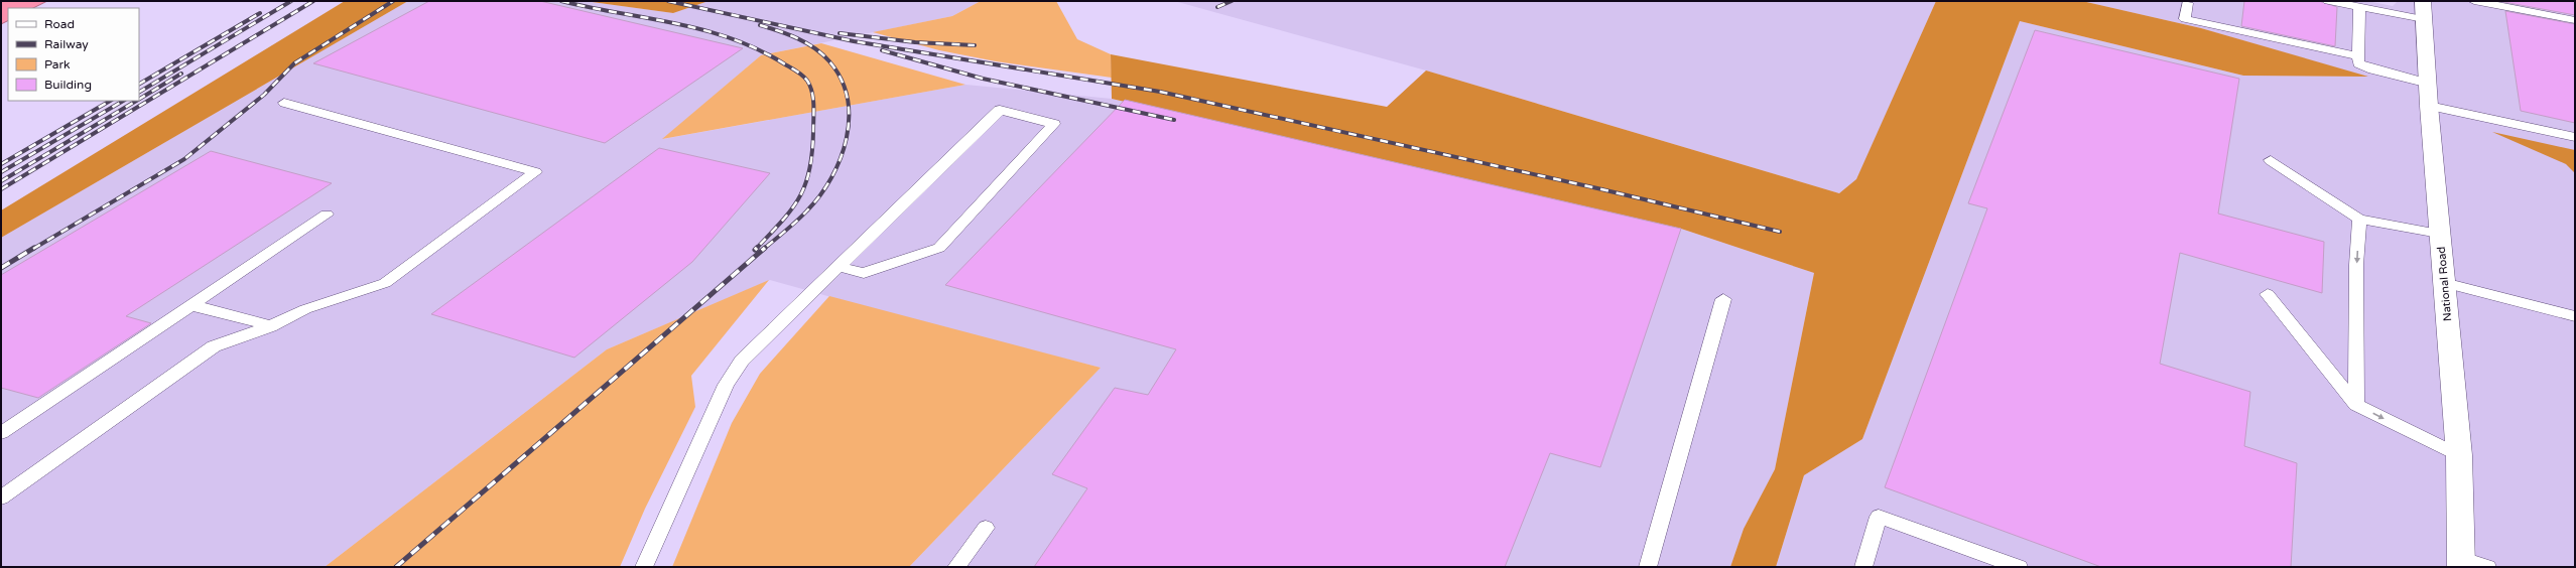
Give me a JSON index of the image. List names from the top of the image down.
{
  "streets": {
    "street": ["National Road"]
  },
  "legend": [
    "Road",
    "Railway",
    "Park",
    "Building"
  ]
}
